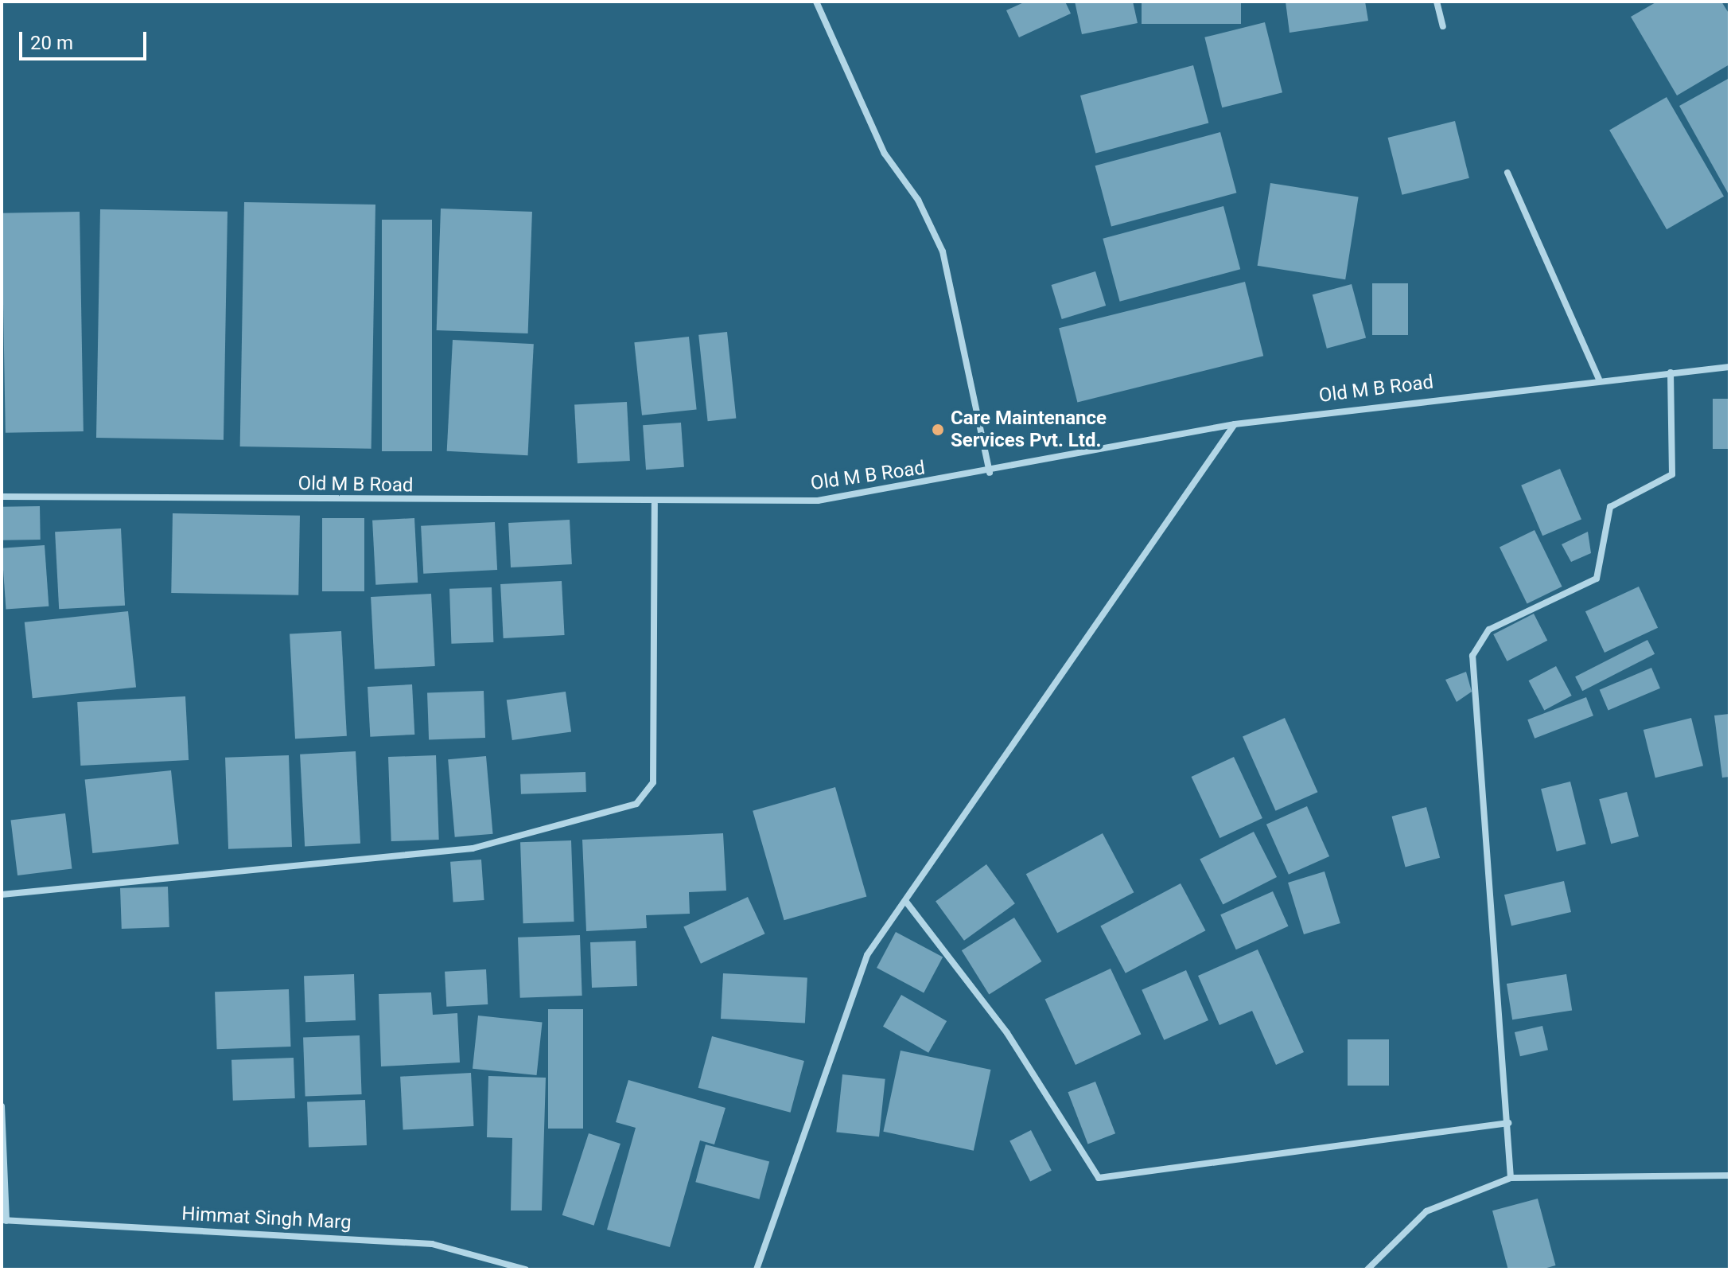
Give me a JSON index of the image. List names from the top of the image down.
{
  "streets": {
    "street": ["Old M B Road", "Himmat Singh Marg"]
  },
  "places": ["Care Maintenance Services Pvt. Ltd."],
  "scale_bar": "20 m"
}
